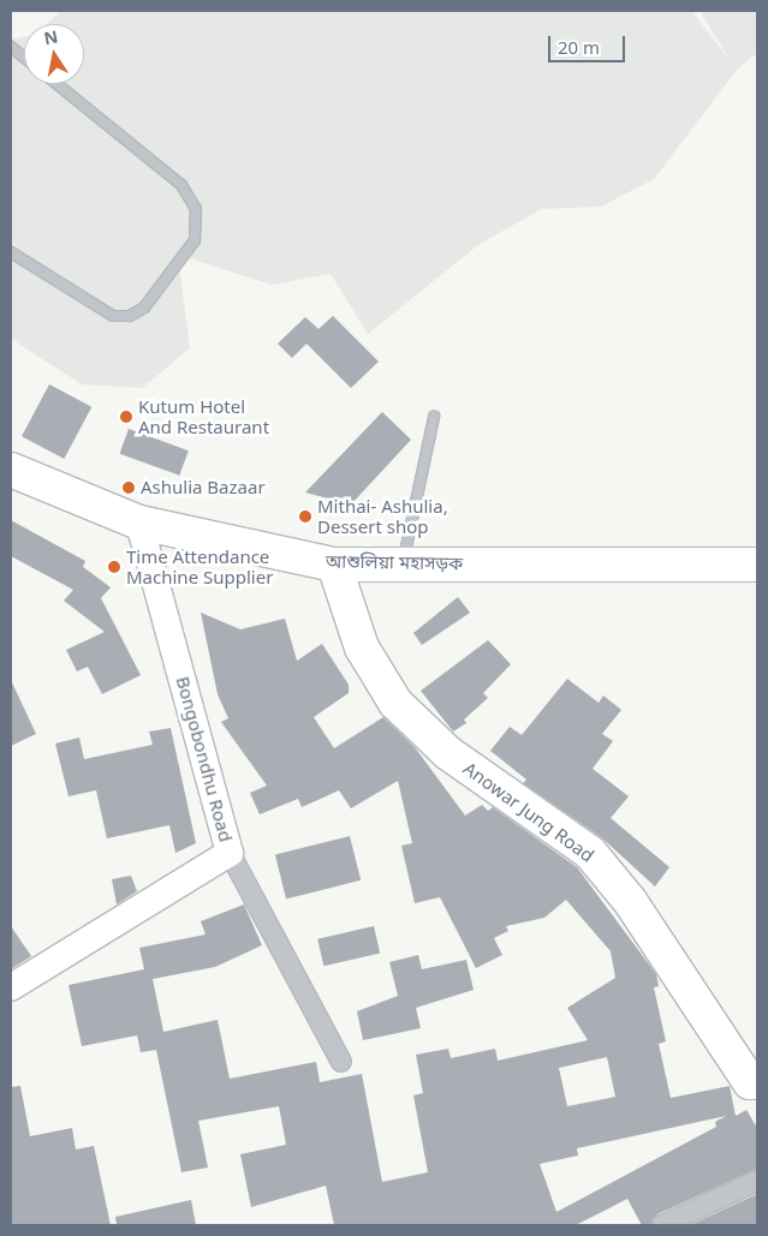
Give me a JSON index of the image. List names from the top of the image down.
{
  "streets": {
    "highway": ["আশুলিয়া মহাসড়ক", "Anowar Jung Road"],
    "street": ["Bongobondhu Road"]
  },
  "crossings": [
    ["আশুলিয়া মহাসড়ক", "Bongobondhu Road"],
    ["আশুলিয়া মহাসড়ক", "Anowar Jung Road"]
  ],
  "places": [
    "Kutum Hotel And Restaurant",
    "Ashulia Bazaar",
    "Mithai- Ashulia, Dessert shop",
    "Time Attendance Machine Supplier"
  ],
  "scale_bar": "20 m",
  "north": "top"
}
